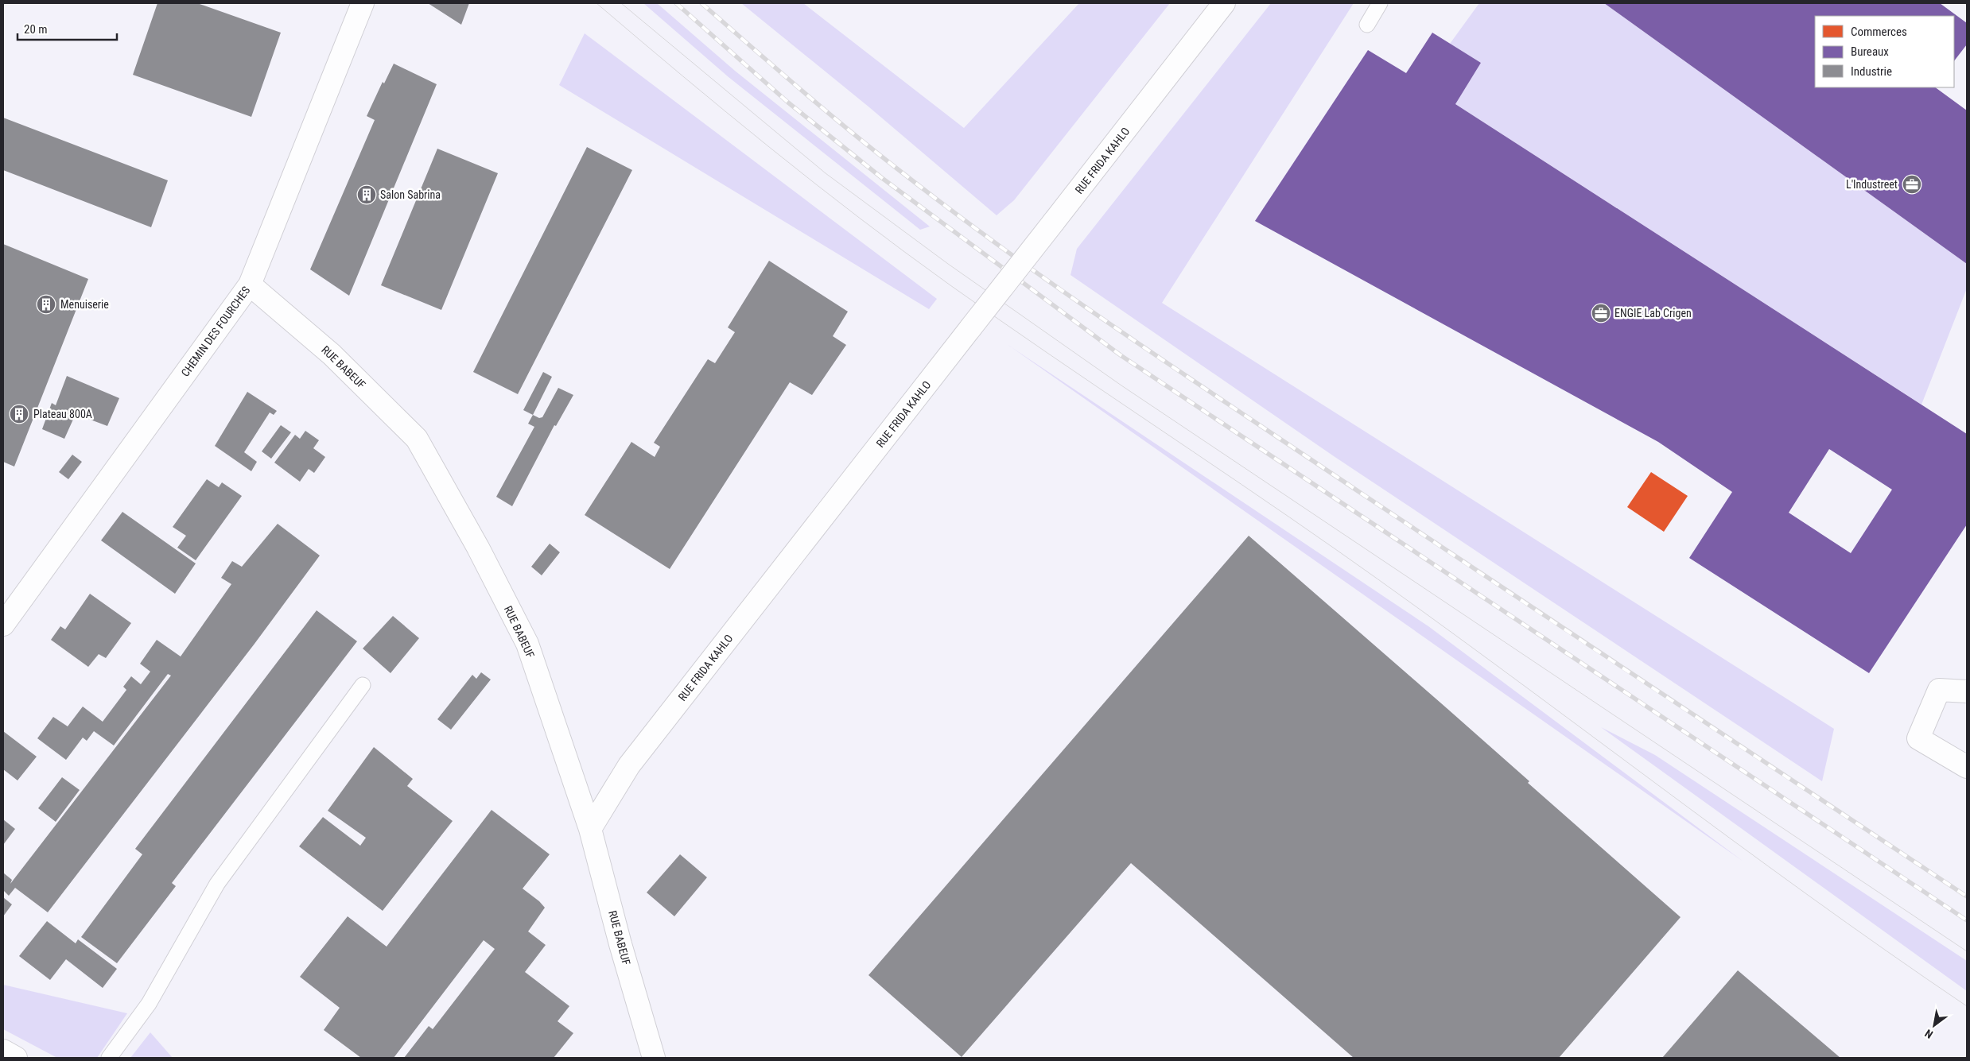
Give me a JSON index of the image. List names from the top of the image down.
{
  "streets": {
    "street": ["RUE FRIDA KAHLO", "CHEMIN DES FOURCHES", "RUE BABEUF"]
  },
  "crossings": [
    ["RUE FRIDA KAHLO", "RUE BABEUF"],
    ["CHEMIN DES FOURCHES", "RUE BABEUF"]
  ],
  "places": {
    "office": ["L'Industreet", "ENGIE Lab Crigen"],
    "building": ["Salon Sabrina", "Menuiserie", "Plateau 800A"]
  },
  "legend": ["Commerces", "Bureaux", "Industrie"],
  "scale_bar": "20 m",
  "north": "bottom left"
}
